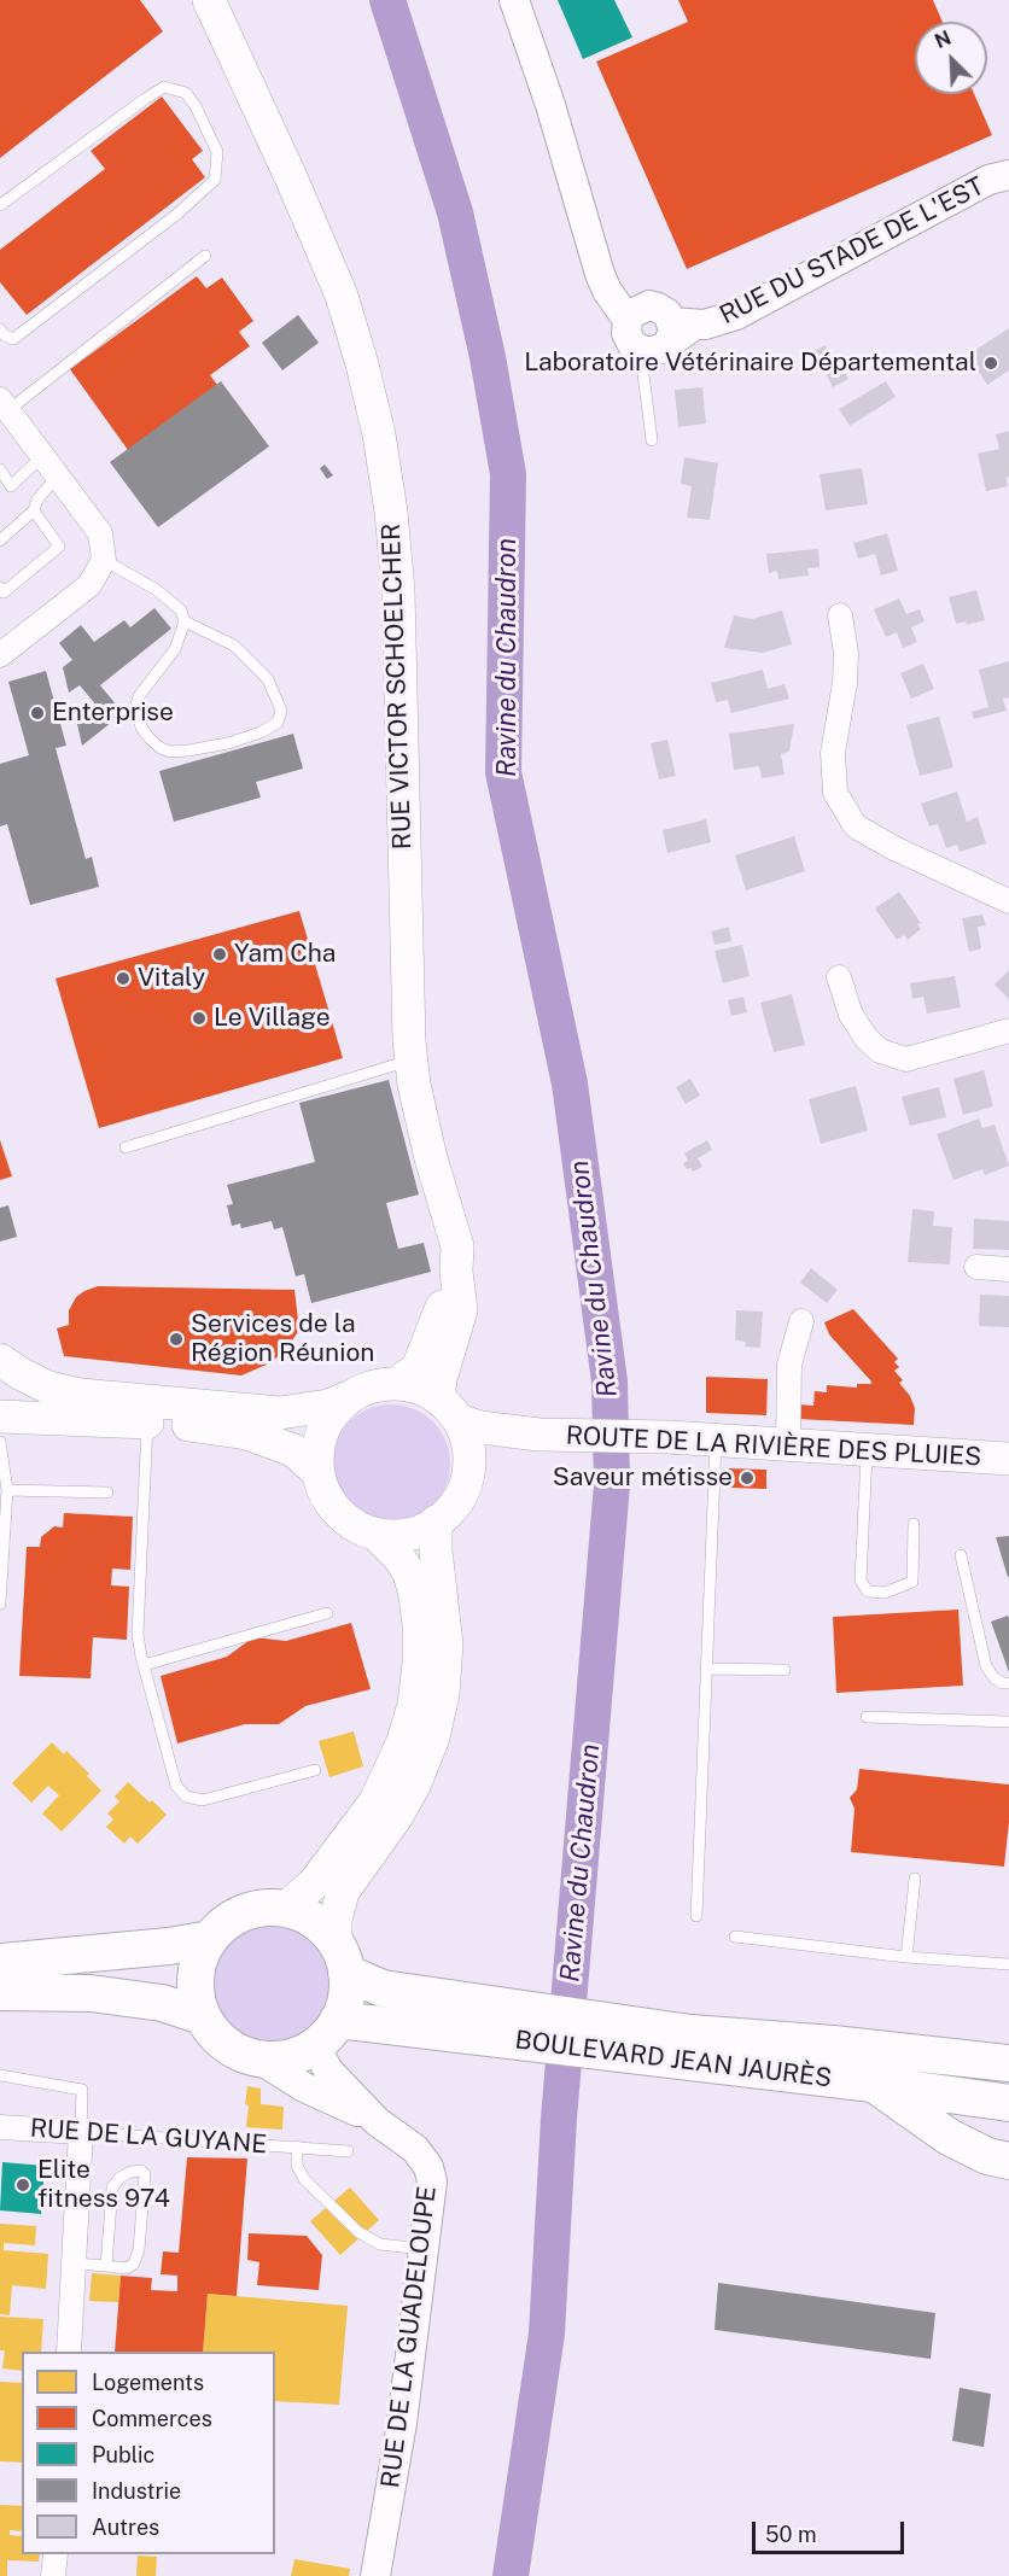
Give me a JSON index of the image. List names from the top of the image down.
{
  "streets": {
    "main road": ["RUE VICTOR SCHOELCHER", "ROUTE DE LA RIVIÈRE DES PLUIES", "BOULEVARD JEAN JAURÈS"],
    "street": ["RUE DU STADE DE L'EST", "RUE DE LA GUYANE", "RUE DE LA GUADELOUPE"]
  },
  "crossings": [
    ["RUE VICTOR SCHOELCHER", "ROUTE DE LA RIVIÈRE DES PLUIES"],
    ["BOULEVARD JEAN JAURÈS", "RUE DE LA GUADELOUPE"]
  ],
  "water": ["Ravine du Chaudron"],
  "places": [
    "Laboratoire Vétérinaire Départemental",
    "Enterprise",
    "Yam Cha",
    "Vitaly",
    "Le Village",
    "Services de la Région Réunion",
    "Saveur métisse",
    "Elite fitness 974"
  ],
  "legend": [
    "Logements",
    "Commerces",
    "Public",
    "Industrie",
    "Autres"
  ],
  "scale_bar": "50 m",
  "north": "top left"
}
